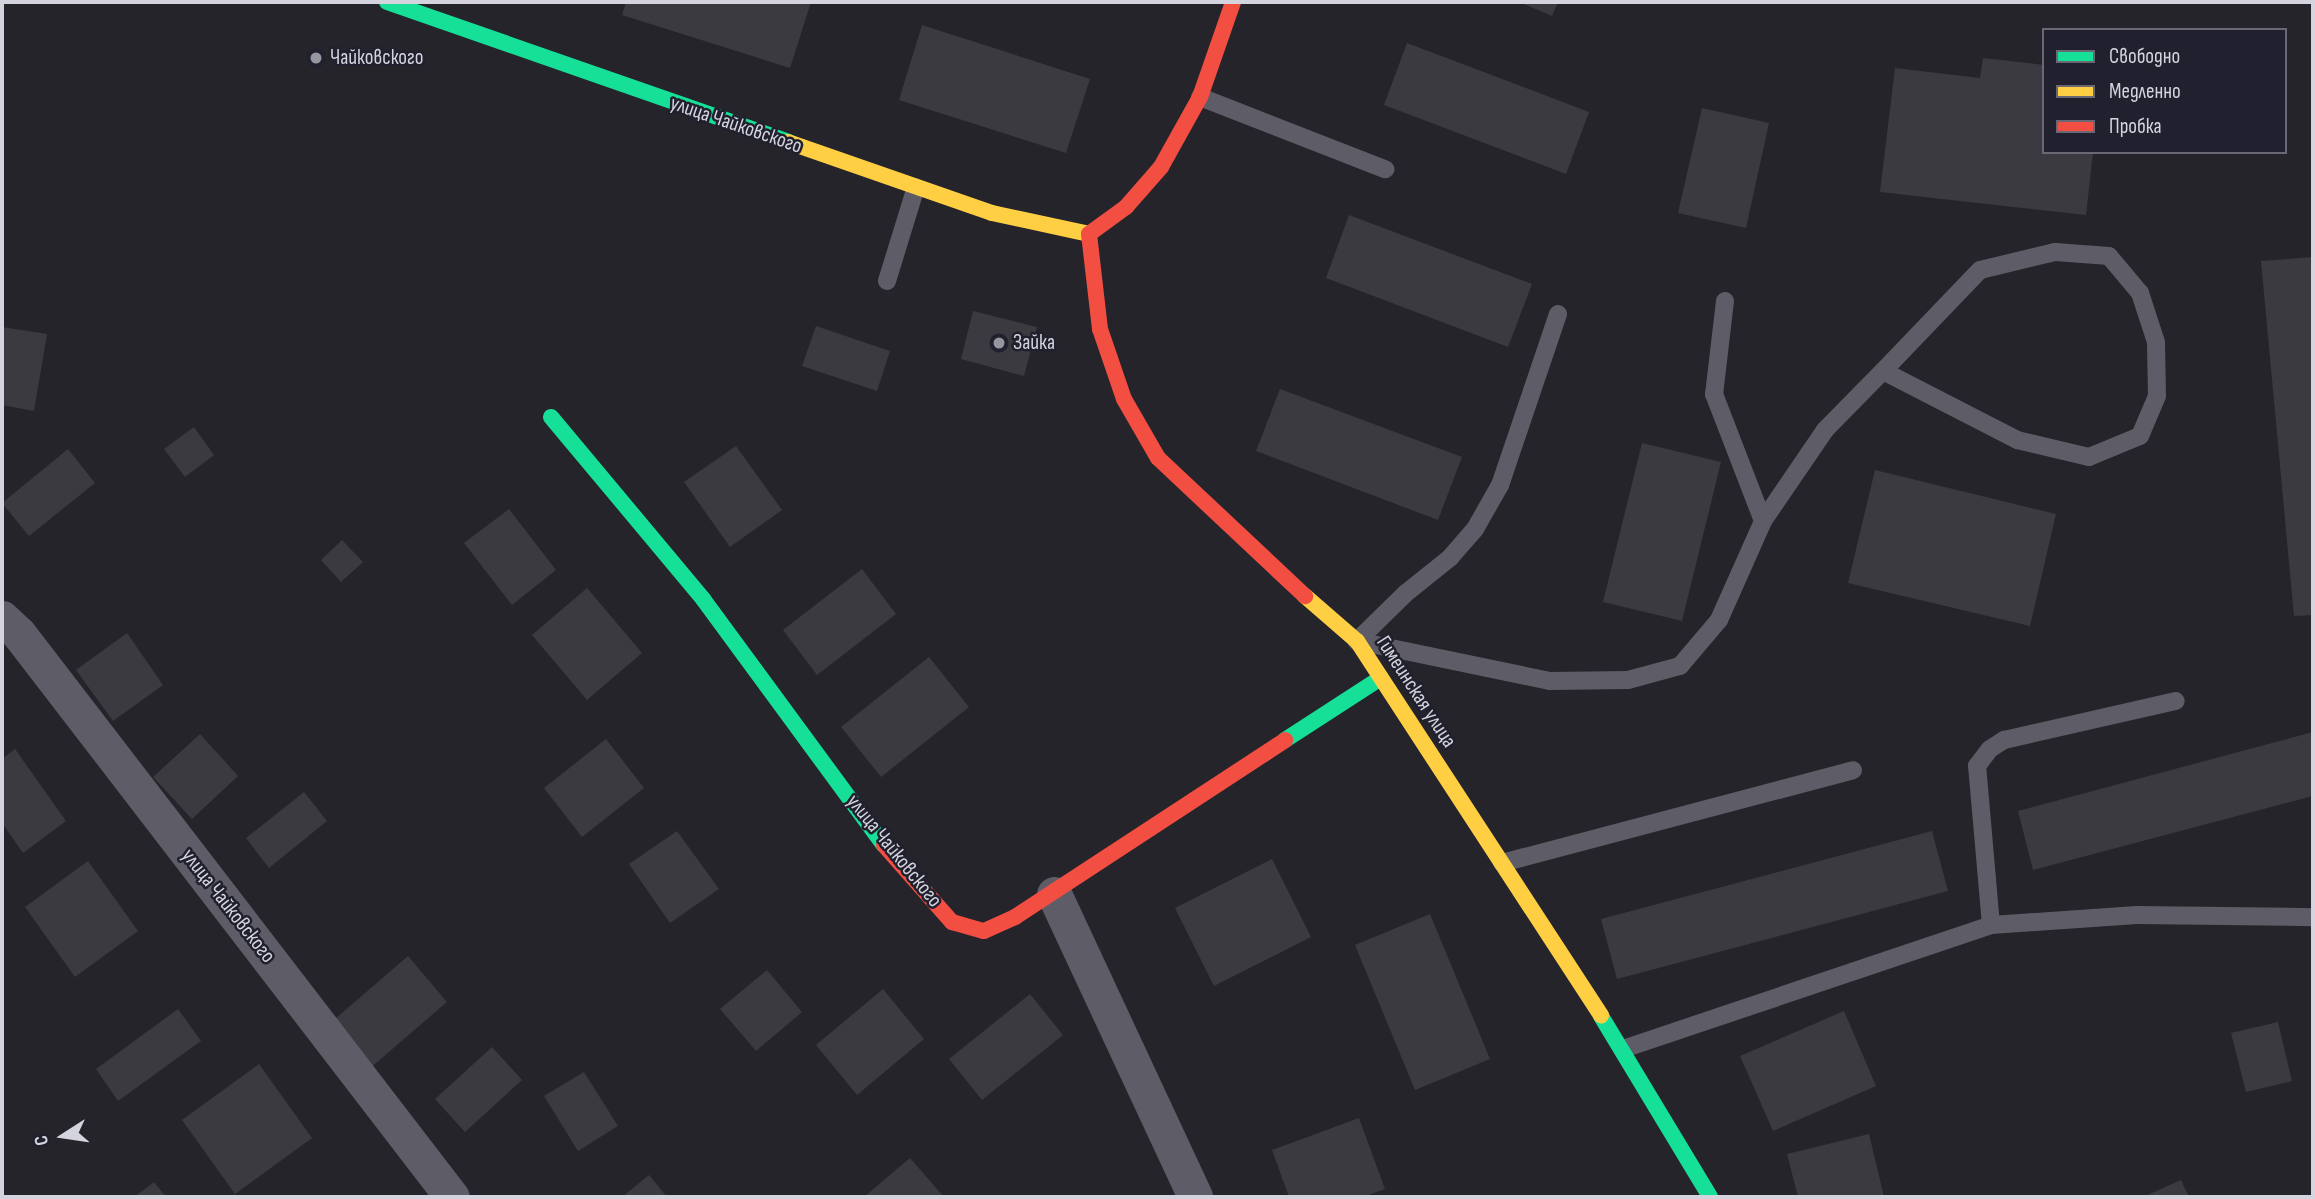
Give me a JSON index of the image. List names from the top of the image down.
{
  "streets": {
    "street": ["улица Чайковского", "Гимеинская улица"]
  },
  "crossings": [
    ["улица Чайковского", "Гимеинская улица"]
  ],
  "places": ["Чайковского", "Зайка"],
  "legend": ["Свободно", "Медленно", "Пробка"],
  "north": "left"
}
